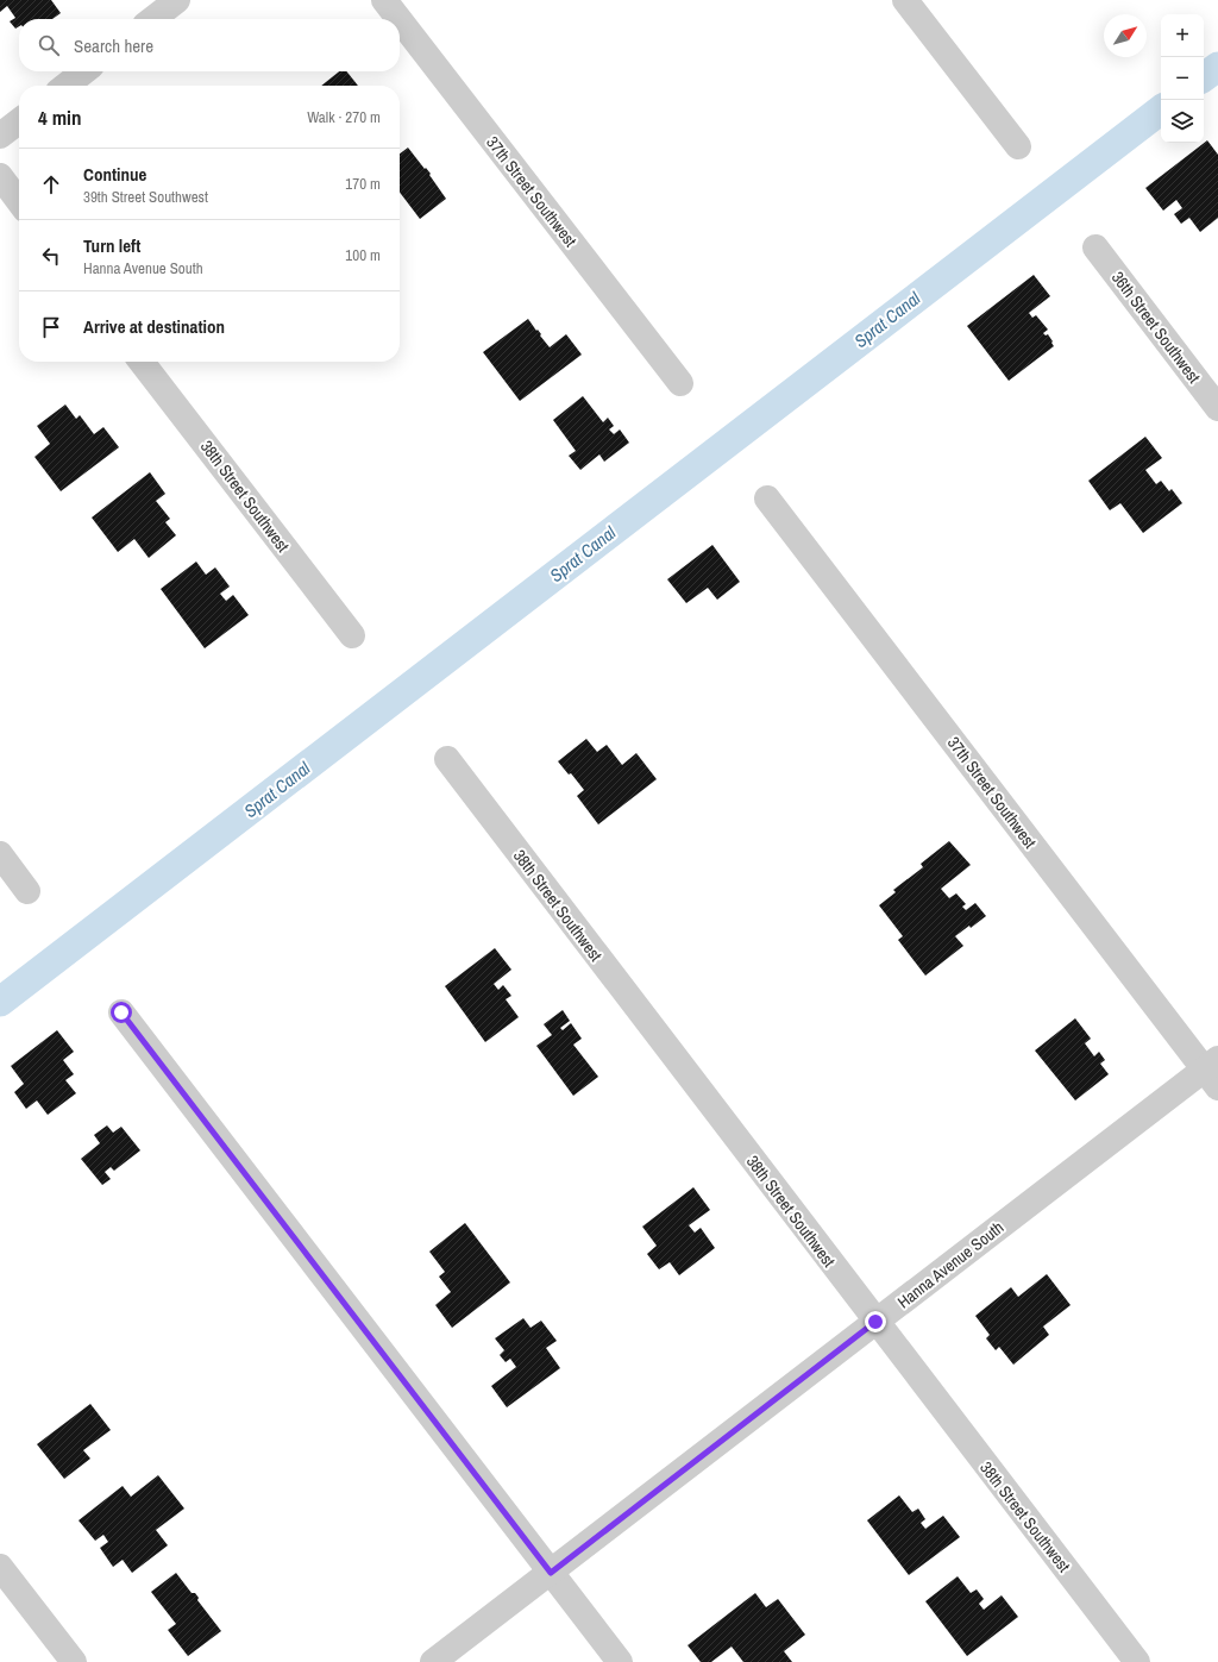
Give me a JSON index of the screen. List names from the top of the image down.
{
  "streets": {
    "street": [
      "37th Street Southwest",
      "36th Street Southwest",
      "38th Street Southwest",
      "Hanna Avenue South"
    ]
  },
  "crossings": [
    ["37th Street Southwest", "Hanna Avenue South"],
    ["38th Street Southwest", "Hanna Avenue South"]
  ],
  "water": ["Sprat Canal"],
  "north": "top right",
  "page": {
    "map_buttons": ["+", "−"],
    "search": "Search here",
    "heading": ["4 min", "Walk · 270 m"],
    "list": [
      ["Continue", "39th Street Southwest", "170 m"],
      ["Turn left", "Hanna Avenue South", "100 m"],
      "Arrive at destination"
    ]
  }
}
